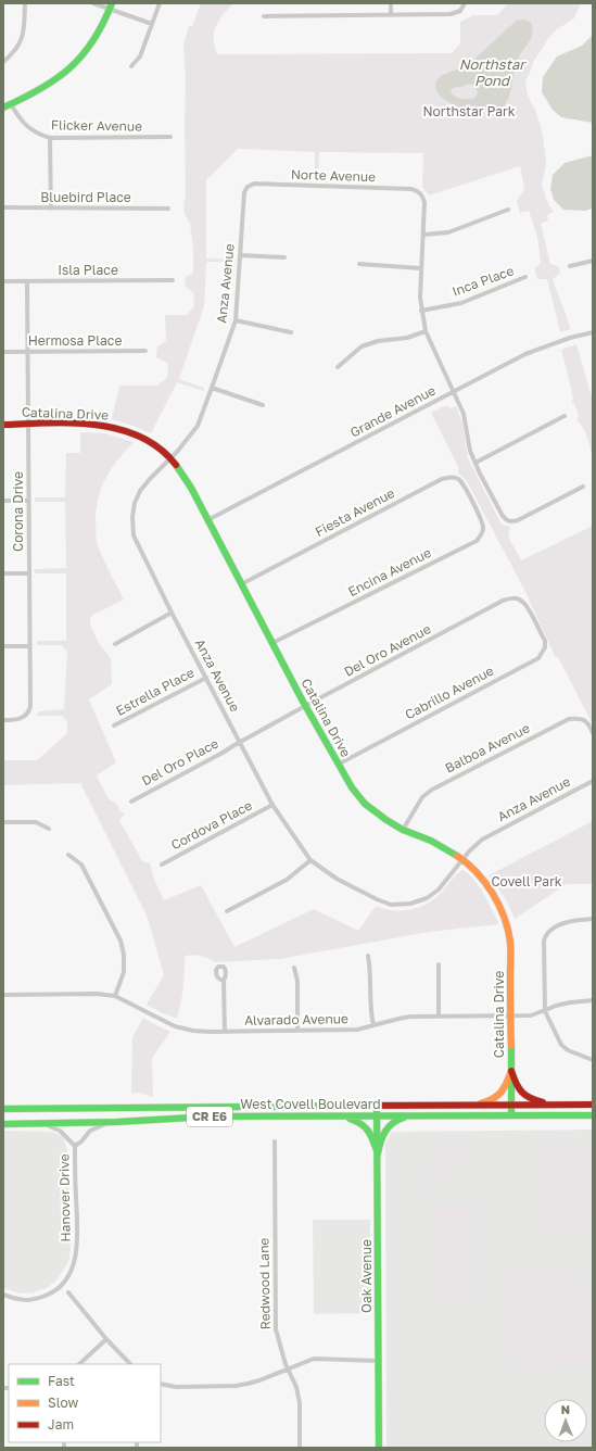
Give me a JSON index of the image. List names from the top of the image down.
{
  "streets": {
    "street": [
      "Flicker Avenue",
      "Norte Avenue",
      "Bluebird Place",
      "Isla Place",
      "Inca Place",
      "Anza Avenue",
      "Hermosa Place",
      "Grande Avenue",
      "Catalina Drive",
      "Corona Drive",
      "Fiesta Avenue",
      "Encina Avenue",
      "Del Oro Avenue",
      "Estrella Place",
      "Cabrillo Avenue",
      "Balboa Avenue",
      "Del Oro Place",
      "Cordova Place",
      "Alvarado Avenue",
      "West Covell Boulevard",
      "CR E6",
      "Hanover Drive",
      "Oak Avenue",
      "Redwood Lane"
    ]
  },
  "crossings": [
    ["Norte Avenue", "Anza Avenue"],
    ["Isla Place", "Corona Drive"],
    ["Anza Avenue", "Catalina Drive"],
    ["Anza Avenue", "Del Oro Avenue"],
    ["Anza Avenue", "Estrella Place"],
    ["Anza Avenue", "Del Oro Place"],
    ["Anza Avenue", "Cordova Place"],
    ["Hermosa Place", "Corona Drive"],
    ["Grande Avenue", "Catalina Drive"],
    ["Catalina Drive", "Corona Drive"],
    ["Catalina Drive", "Fiesta Avenue"],
    ["Catalina Drive", "Encina Avenue"],
    ["Catalina Drive", "Del Oro Avenue"],
    ["Catalina Drive", "Cabrillo Avenue"],
    ["Catalina Drive", "Balboa Avenue"],
    ["Catalina Drive", "Alvarado Avenue"],
    ["Catalina Drive", "West Covell Boulevard"],
    ["Fiesta Avenue", "Encina Avenue"],
    ["Del Oro Avenue", "Cabrillo Avenue"],
    ["Del Oro Avenue", "Del Oro Place"],
    ["West Covell Boulevard", "Hanover Drive"],
    ["West Covell Boulevard", "Oak Avenue"]
  ],
  "water": ["Northstar Pond"],
  "parks": ["Northstar Park", "Covell Park"],
  "legend": ["Fast", "Slow", "Jam"],
  "north": "top"
}
